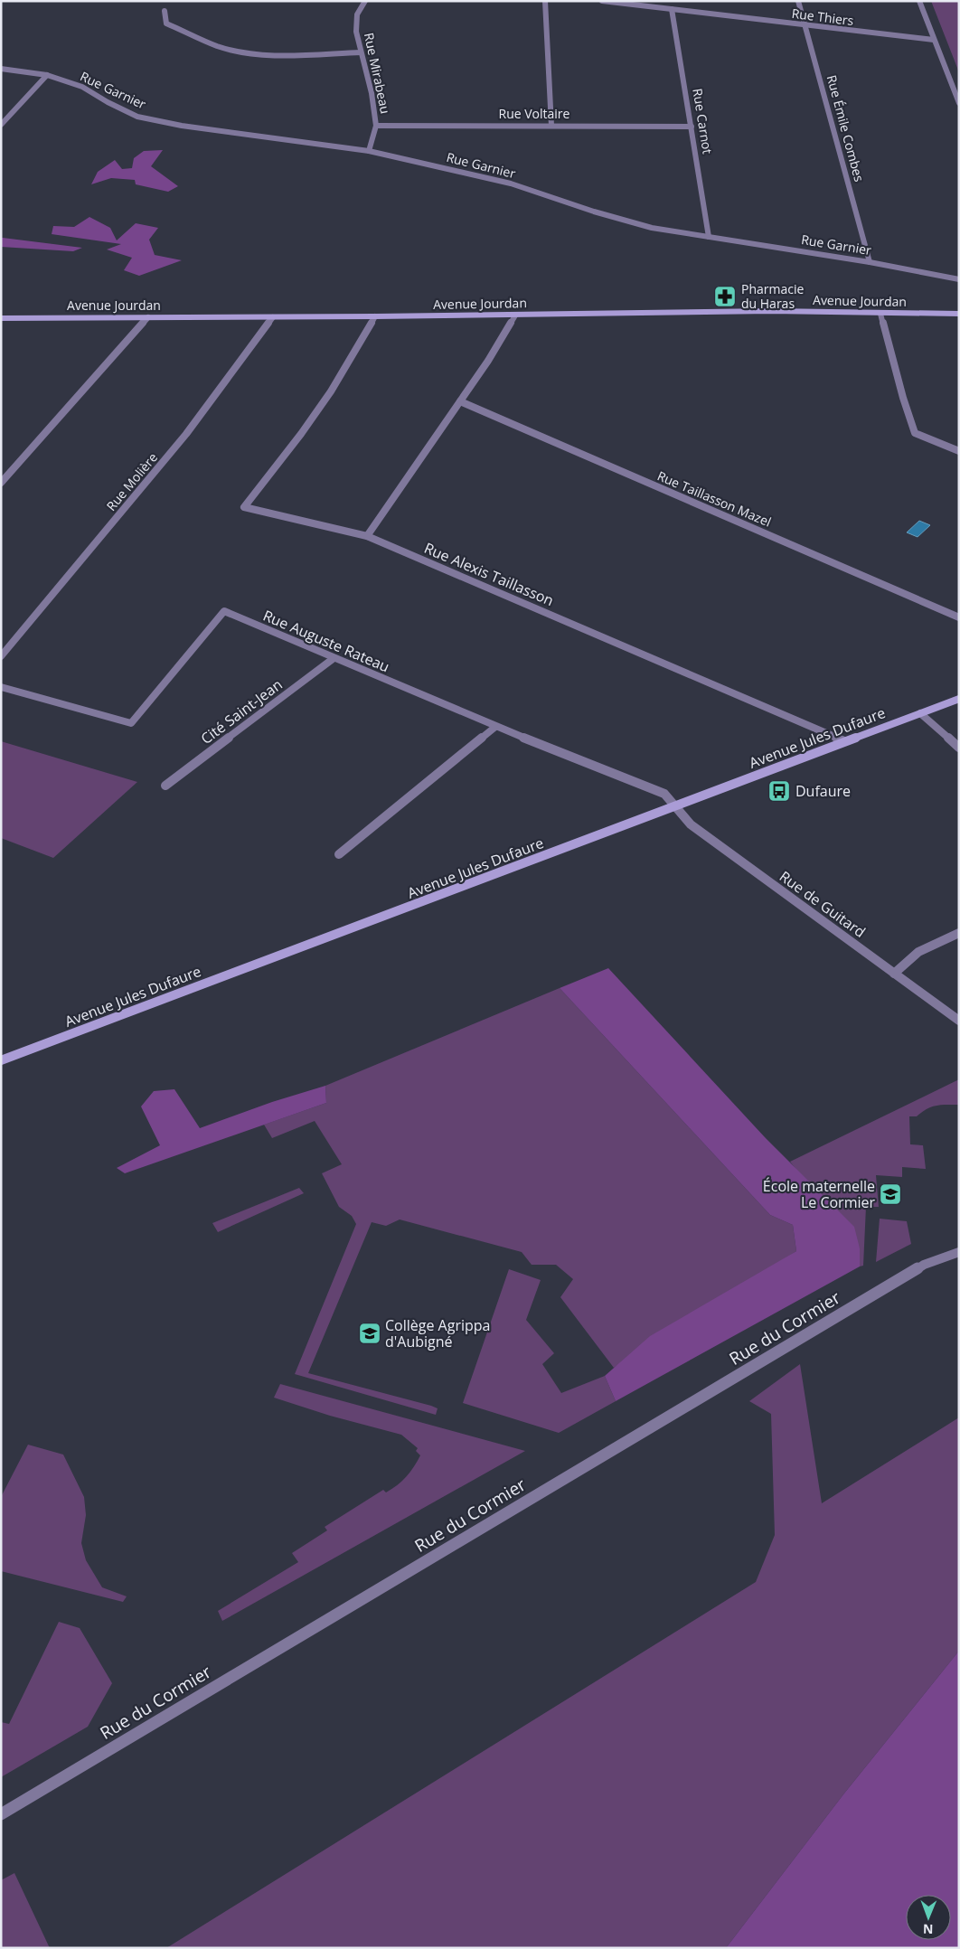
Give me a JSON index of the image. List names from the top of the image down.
{
  "streets": {
    "main road": ["Avenue Jourdan", "Avenue Jules Dufaure"],
    "street": [
      "Rue Thiers",
      "Rue Mirabeau",
      "Rue Garnier",
      "Rue Voltaire",
      "Rue Carnot",
      "Rue Émile Combes",
      "Rue Molière",
      "Rue Taillasson Mazel",
      "Rue Alexis Taillasson",
      "Rue Auguste Rateau",
      "Cité Saint-Jean",
      "Rue de Guitard",
      "Rue du Cormier"
    ]
  },
  "crossings": [
    ["Rue Thiers", "Rue Carnot"],
    ["Rue Thiers", "Rue Émile Combes"],
    ["Rue Mirabeau", "Rue Garnier"],
    ["Rue Mirabeau", "Rue Voltaire"],
    ["Rue Garnier", "Rue Carnot"],
    ["Rue Garnier", "Rue Émile Combes"],
    ["Rue Voltaire", "Rue Carnot"],
    ["Avenue Jourdan", "Rue Molière"],
    ["Avenue Jourdan", "Rue Alexis Taillasson"],
    ["Rue Alexis Taillasson", "Avenue Jules Dufaure"],
    ["Rue Auguste Rateau", "Cité Saint-Jean"],
    ["Rue Auguste Rateau", "Avenue Jules Dufaure"],
    ["Rue Auguste Rateau", "Rue de Guitard"],
    ["Avenue Jules Dufaure", "Rue de Guitard"]
  ],
  "places": {
    "pharmacy": ["Pharmacie du Haras"],
    "bus stop": ["Dufaure"],
    "school or university": ["École maternelle Le Cormier", "Collège Agrippa d'Aubigné"]
  },
  "north": "bottom"
}
